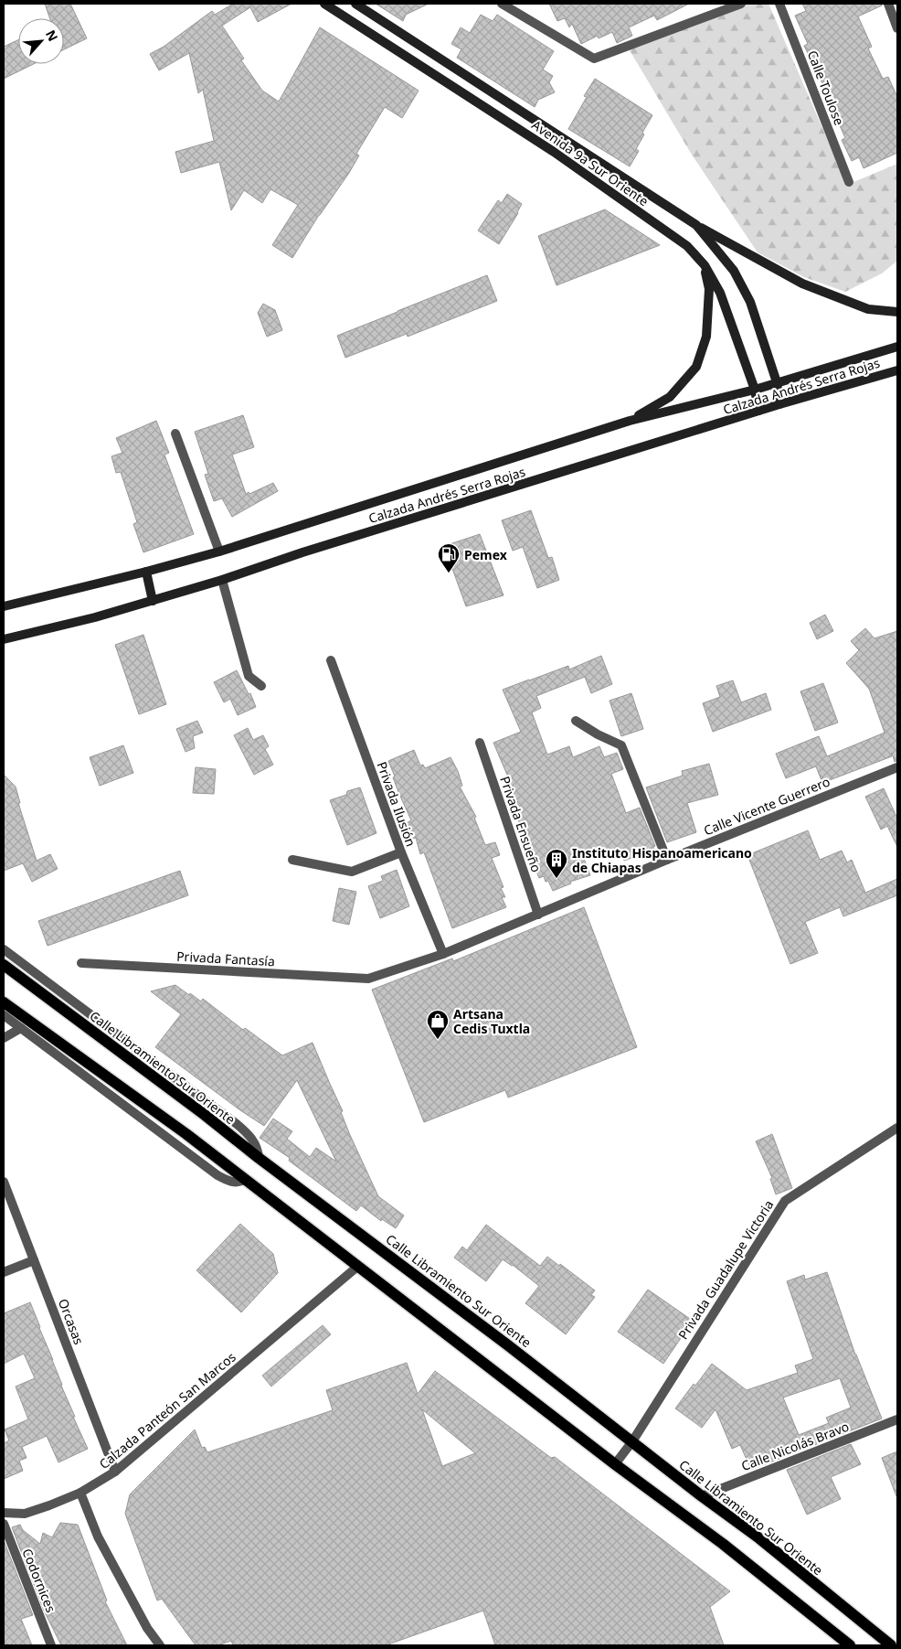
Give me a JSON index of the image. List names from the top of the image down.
{
  "streets": {
    "main road": ["Avenida 9a Sur Oriente", "Calzada Andrés Serra Rojas", "Calle Libramiento Sur Oriente"],
    "street": [
      "Calle Toulose",
      "Privada Ilusión",
      "Calle Vicente Guerrero",
      "Privada Ensueño",
      "Privada Fantasía",
      "Privada Guadalupe Victoria",
      "Orcasas",
      "Calzada Panteón San Marcos",
      "Calle Nicolás Bravo",
      "Codornices"
    ]
  },
  "crossings": [
    ["Avenida 9a Sur Oriente", "Calzada Andrés Serra Rojas"],
    ["Privada Ilusión", "Calle Vicente Guerrero"],
    ["Calle Vicente Guerrero", "Privada Ensueño"],
    ["Calle Vicente Guerrero", "Privada Fantasía"],
    ["Calle Libramiento Sur Oriente", "Privada Guadalupe Victoria"],
    ["Calle Libramiento Sur Oriente", "Calle Nicolás Bravo"],
    ["Orcasas", "Calzada Panteón San Marcos"]
  ],
  "places": {
    "fuel station": ["Pemex"],
    "building": ["Instituto Hispanoamericano de Chiapas"],
    "shop": ["Artsana Cedis Tuxtla"]
  },
  "north": "top right"
}
